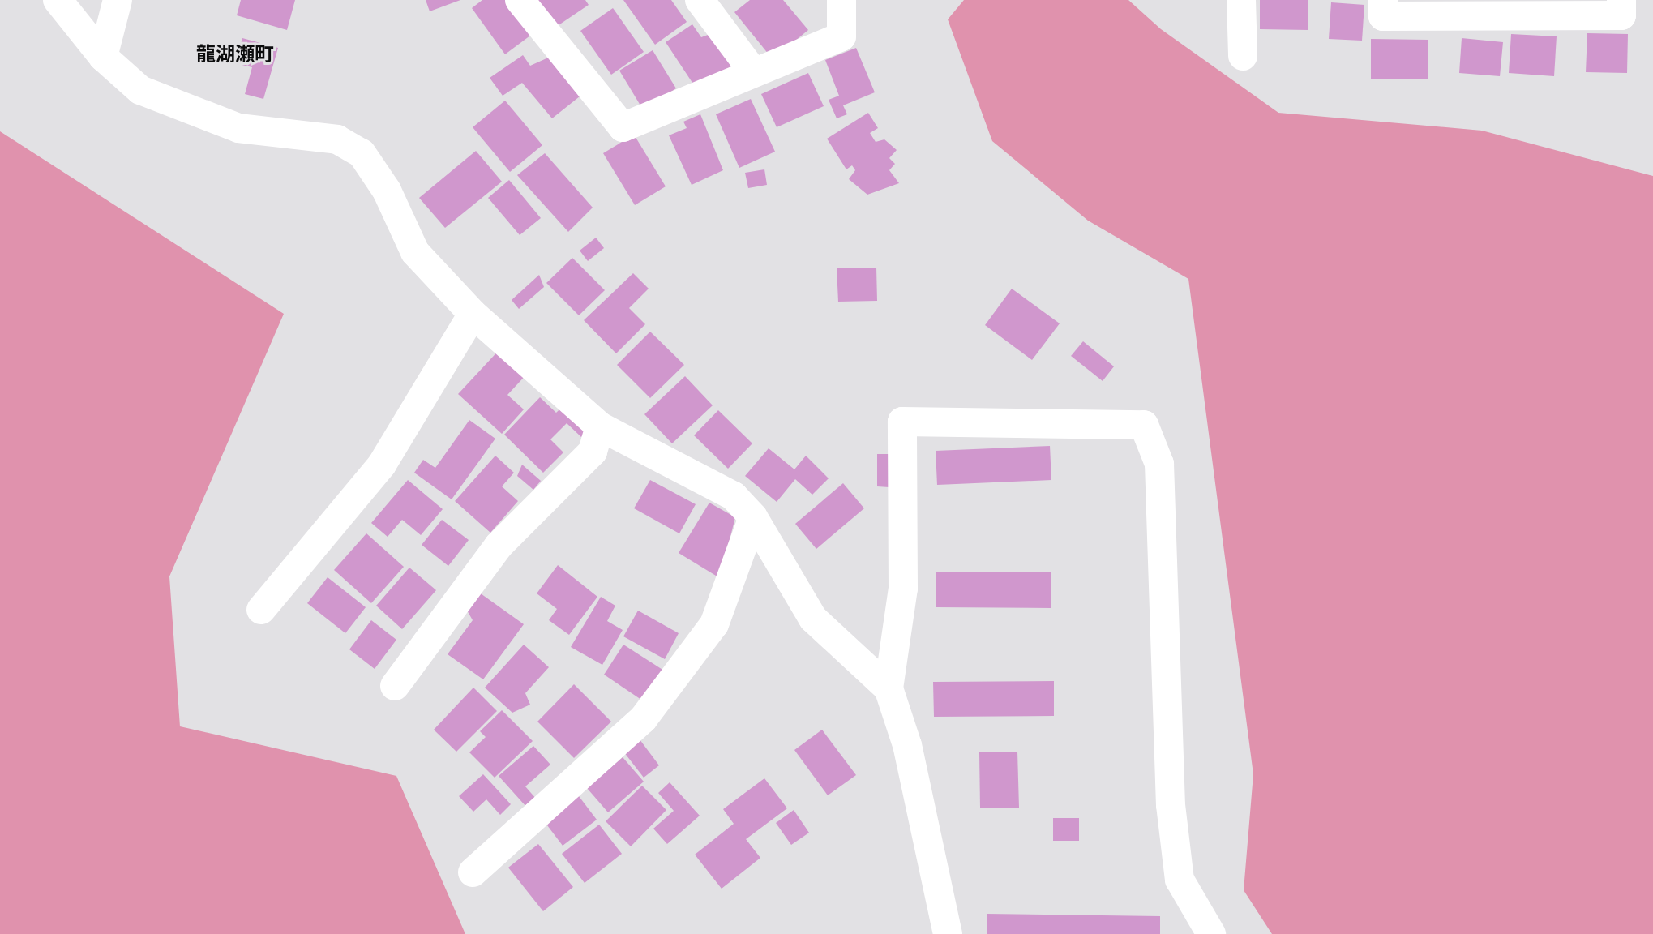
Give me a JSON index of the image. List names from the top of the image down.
{
  "districts": ["龍湖瀬町"]
}
